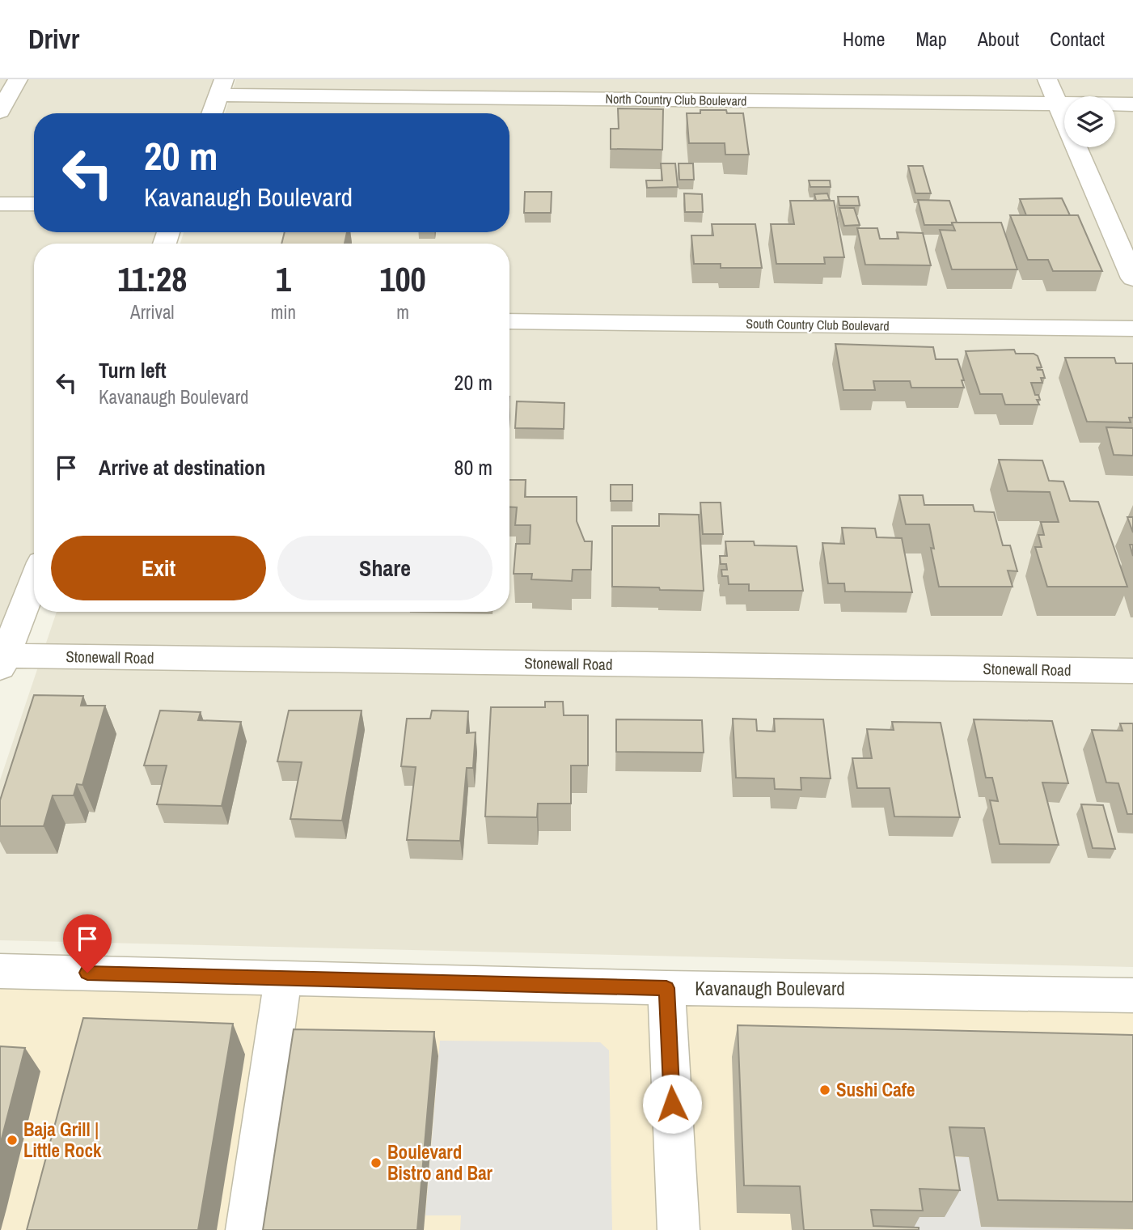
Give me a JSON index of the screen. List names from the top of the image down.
{
  "streets": {
    "street": [
      "North Country Club Boulevard",
      "South Country Club Boulevard",
      "Stonewall Road",
      "Kavanaugh Boulevard"
    ]
  },
  "places": ["Sushi Cafe", "Baja Grill | Little Rock", "Boulevard Bistro and Bar"],
  "page": {
    "header": "Drivr",
    "nav": [
      "Home",
      "Map",
      "About",
      "Contact"
    ],
    "turn": ["20 m", "Kavanaugh Boulevard"],
    "eta": [
      "11:28",
      "Arrival",
      "1",
      "min",
      "100",
      "m"
    ],
    "list": [
      {
        "name": "Turn left",
        "note": "Kavanaugh Boulevard",
        "value": "20 m"
      },
      {
        "name": "Arrive at destination",
        "value": "80 m"
      }
    ],
    "buttons": ["Exit", "Share"]
  }
}
